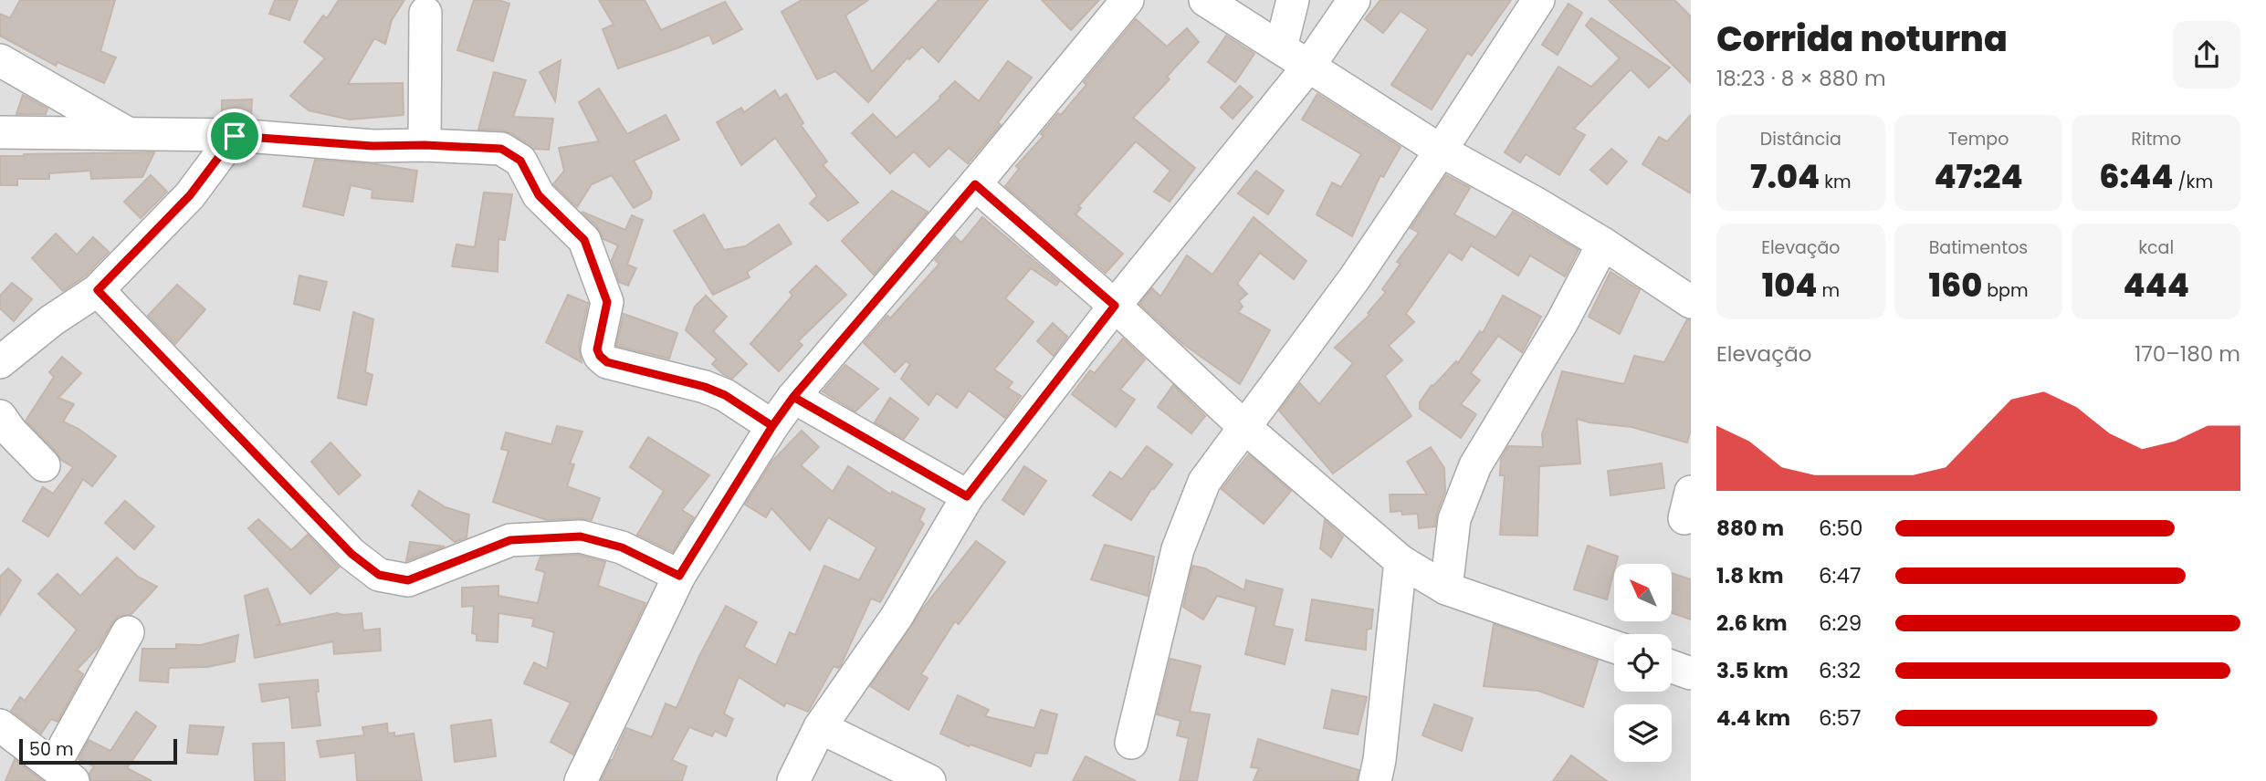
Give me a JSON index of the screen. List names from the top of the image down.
{
  "scale_bar": "50 m",
  "north": "top left",
  "page": {
    "heading": ["Corrida noturna", "18:23 · 8 × 880 m"],
    "stats": [
      ["Distância", "7.04 km"],
      ["Tempo", "47:24"],
      ["Ritmo", "6:44 /km"],
      ["Elevação", "104 m"],
      ["Batimentos", "160 bpm"],
      ["kcal", "444"]
    ],
    "chart": ["Elevação", "170–180 m"],
    "list": [
      {
        "name": "880 m",
        "note": "6:50"
      },
      {
        "name": "1.8 km",
        "note": "6:47"
      },
      {
        "name": "2.6 km",
        "note": "6:29"
      },
      {
        "name": "3.5 km",
        "note": "6:32"
      },
      {
        "name": "4.4 km",
        "note": "6:57"
      }
    ],
    "scale": "50 m"
  }
}
